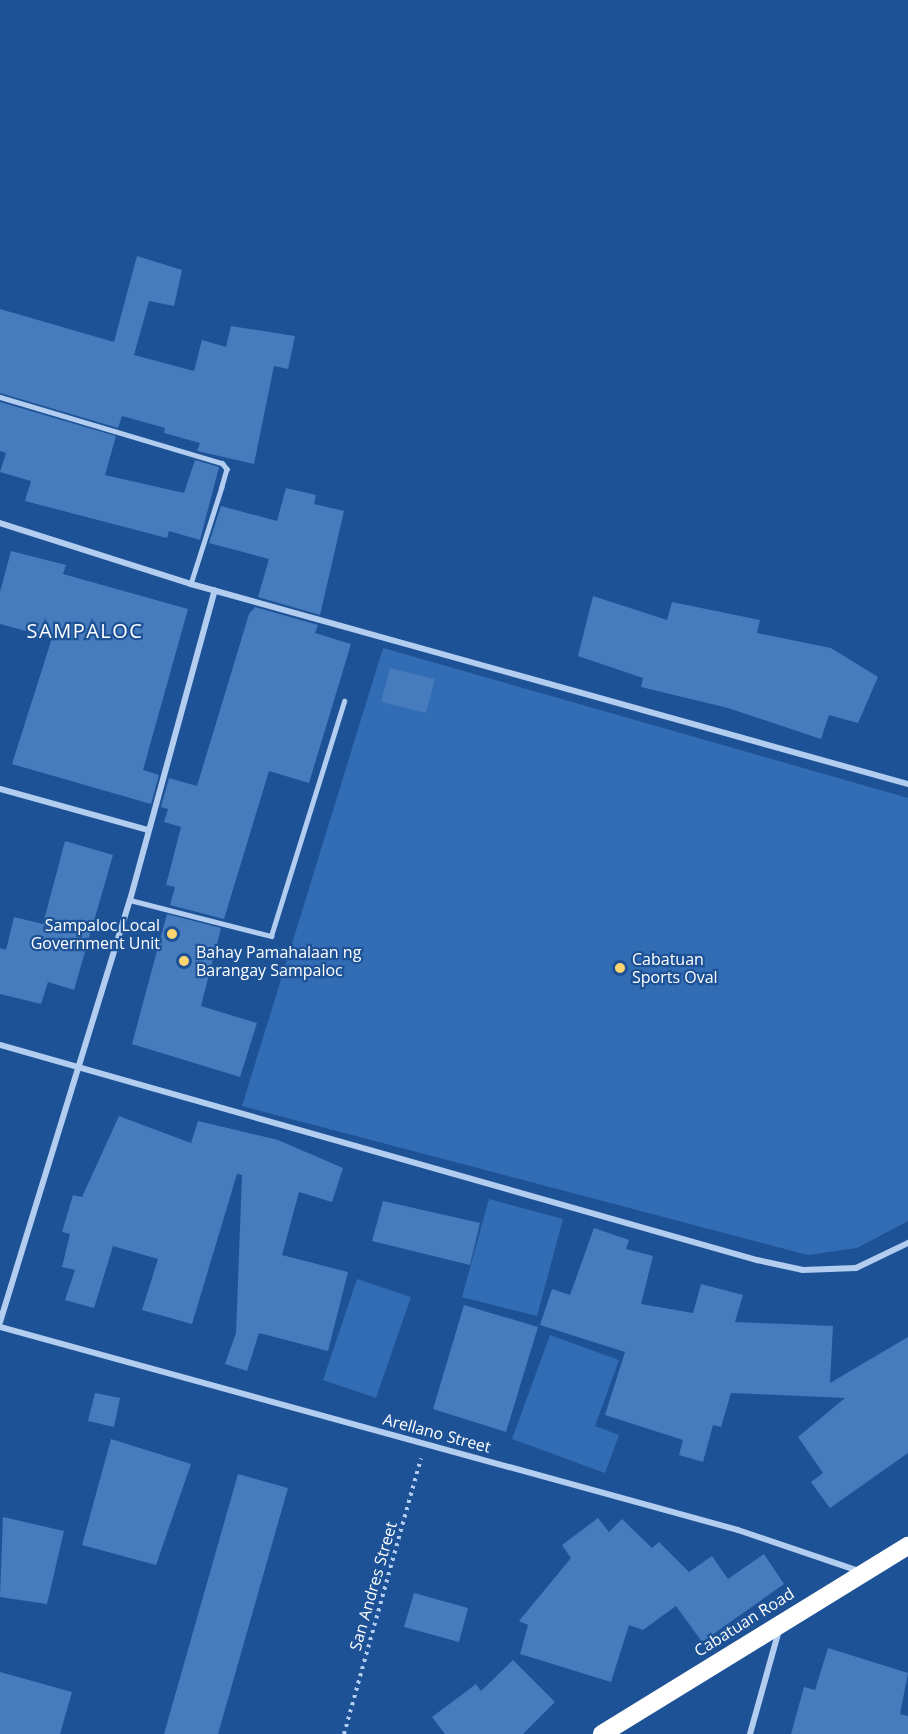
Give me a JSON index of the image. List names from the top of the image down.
{
  "streets": {
    "highway": ["Cabatuan Road"],
    "street": ["Arellano Street"],
    "path": ["San Andres Street"]
  },
  "crossings": [
    ["Arellano Street", "San Andres Street"],
    ["Arellano Street", "Cabatuan Road"]
  ],
  "districts": ["SAMPALOC"],
  "places": ["Sampaloc Local Government Unit", "Bahay Pamahalaan ng Barangay Sampaloc", "Cabatuan Sports Oval"]
}
